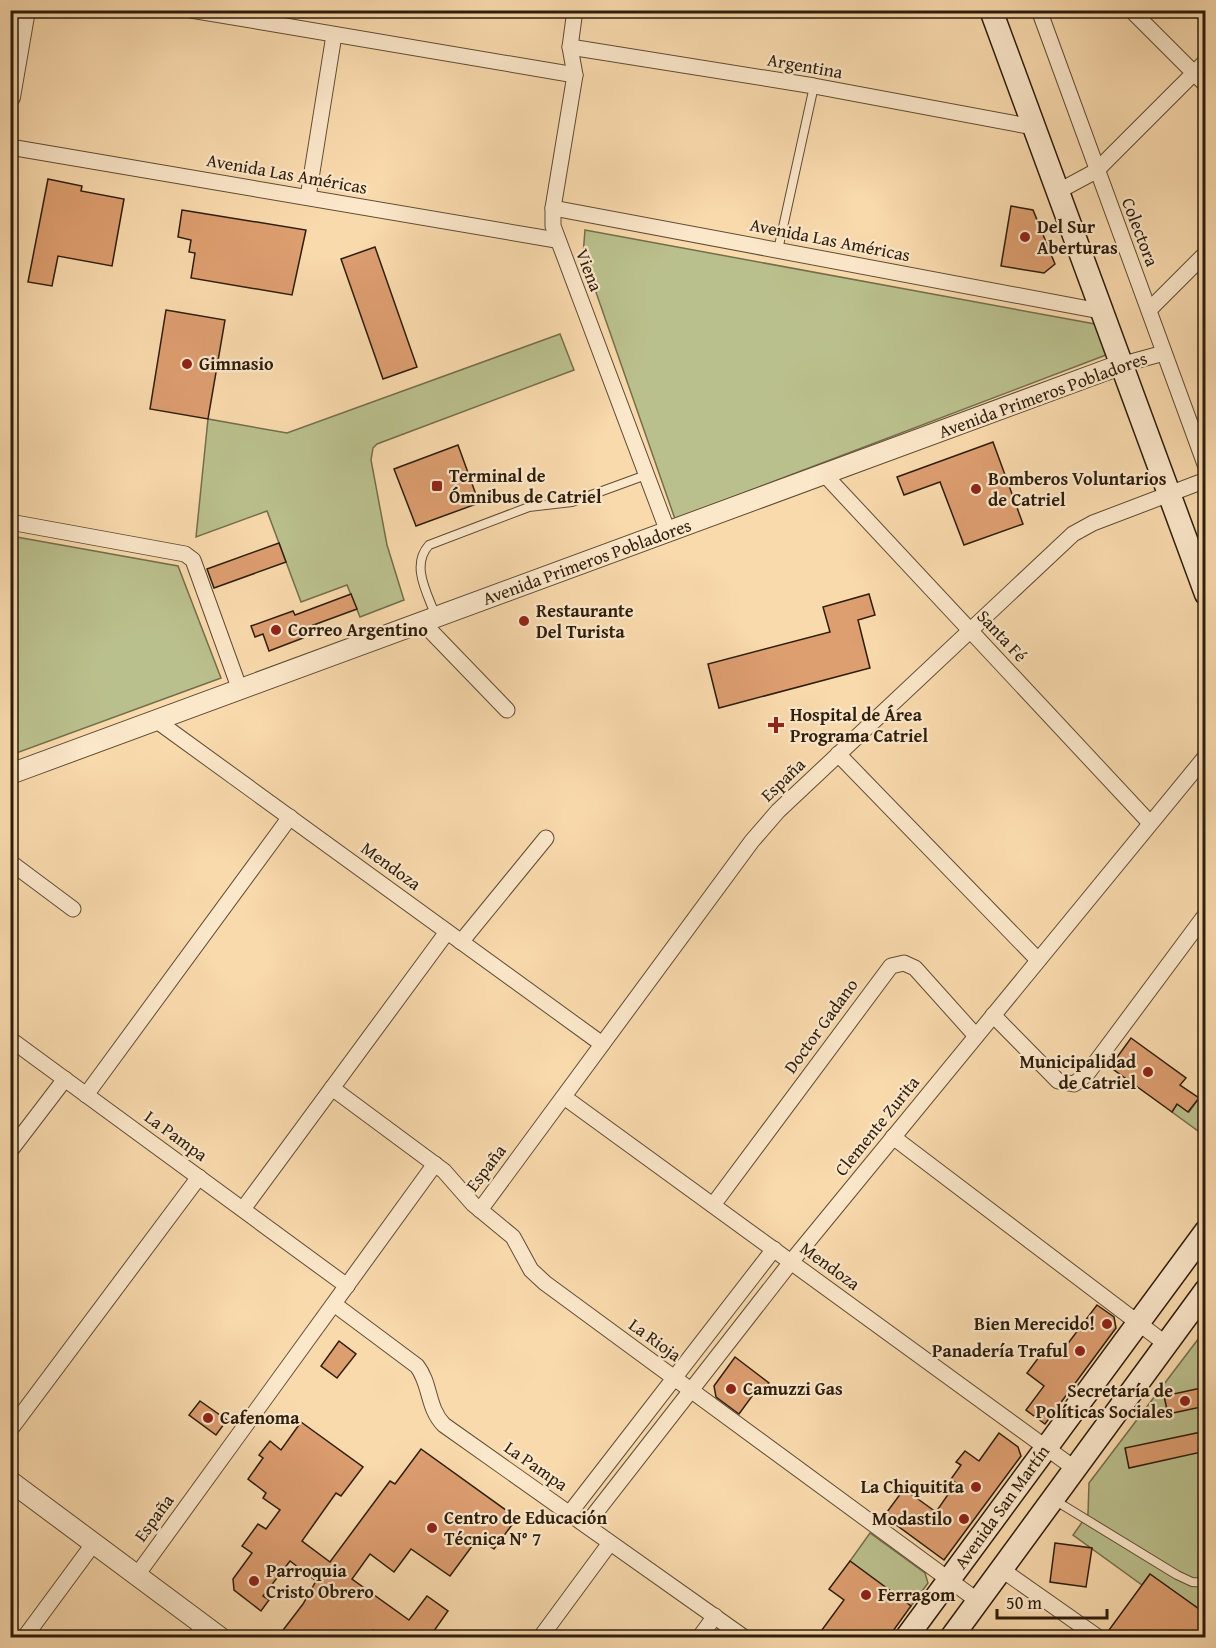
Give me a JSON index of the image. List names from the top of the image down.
{
  "streets": {
    "main road": ["Avenida San Martín"],
    "street": [
      "Argentina",
      "Avenida Las Américas",
      "Colectora",
      "Viena",
      "Avenida Primeros Pobladores",
      "Santa Fé",
      "España",
      "Mendoza",
      "Doctor Gadano",
      "Clemente Zurita",
      "La Pampa",
      "La Rioja"
    ]
  },
  "crossings": [
    ["Argentina", "Viena"],
    ["Avenida Las Américas", "Viena"],
    ["Colectora", "Avenida Primeros Pobladores"],
    ["Viena", "Avenida Primeros Pobladores"],
    ["Avenida Primeros Pobladores", "Santa Fé"],
    ["Avenida Primeros Pobladores", "Mendoza"],
    ["Santa Fé", "España"],
    ["Santa Fé", "Clemente Zurita"],
    ["España", "Mendoza"],
    ["España", "La Pampa"],
    ["España", "La Rioja"],
    ["Mendoza", "Doctor Gadano"],
    ["Mendoza", "Clemente Zurita"],
    ["Mendoza", "Avenida San Martín"],
    ["Doctor Gadano", "Clemente Zurita"],
    ["Clemente Zurita", "La Pampa"],
    ["Clemente Zurita", "La Rioja"],
    ["La Rioja", "Avenida San Martín"]
  ],
  "places": {
    "other": [
      "Del Sur Aberturas",
      "Gimnasio",
      "Bomberos Voluntarios de Catriel",
      "Restaurante Del Turista",
      "Correo Argentino",
      "Municipalidad de Catriel",
      "Bien Merecido!",
      "Panadería Traful",
      "Camuzzi Gas",
      "Secretaría de Políticas Sociales",
      "Cafenoma",
      "La Chiquitita",
      "Modastilo",
      "Centro de Educación Técnica N° 7",
      "Parroquia Cristo Obrero",
      "Ferragom"
    ],
    "transit": ["Terminal de Ómnibus de Catriel"],
    "health": ["Hospital de Área Programa Catriel"]
  },
  "scale_bar": "50 m"
}
